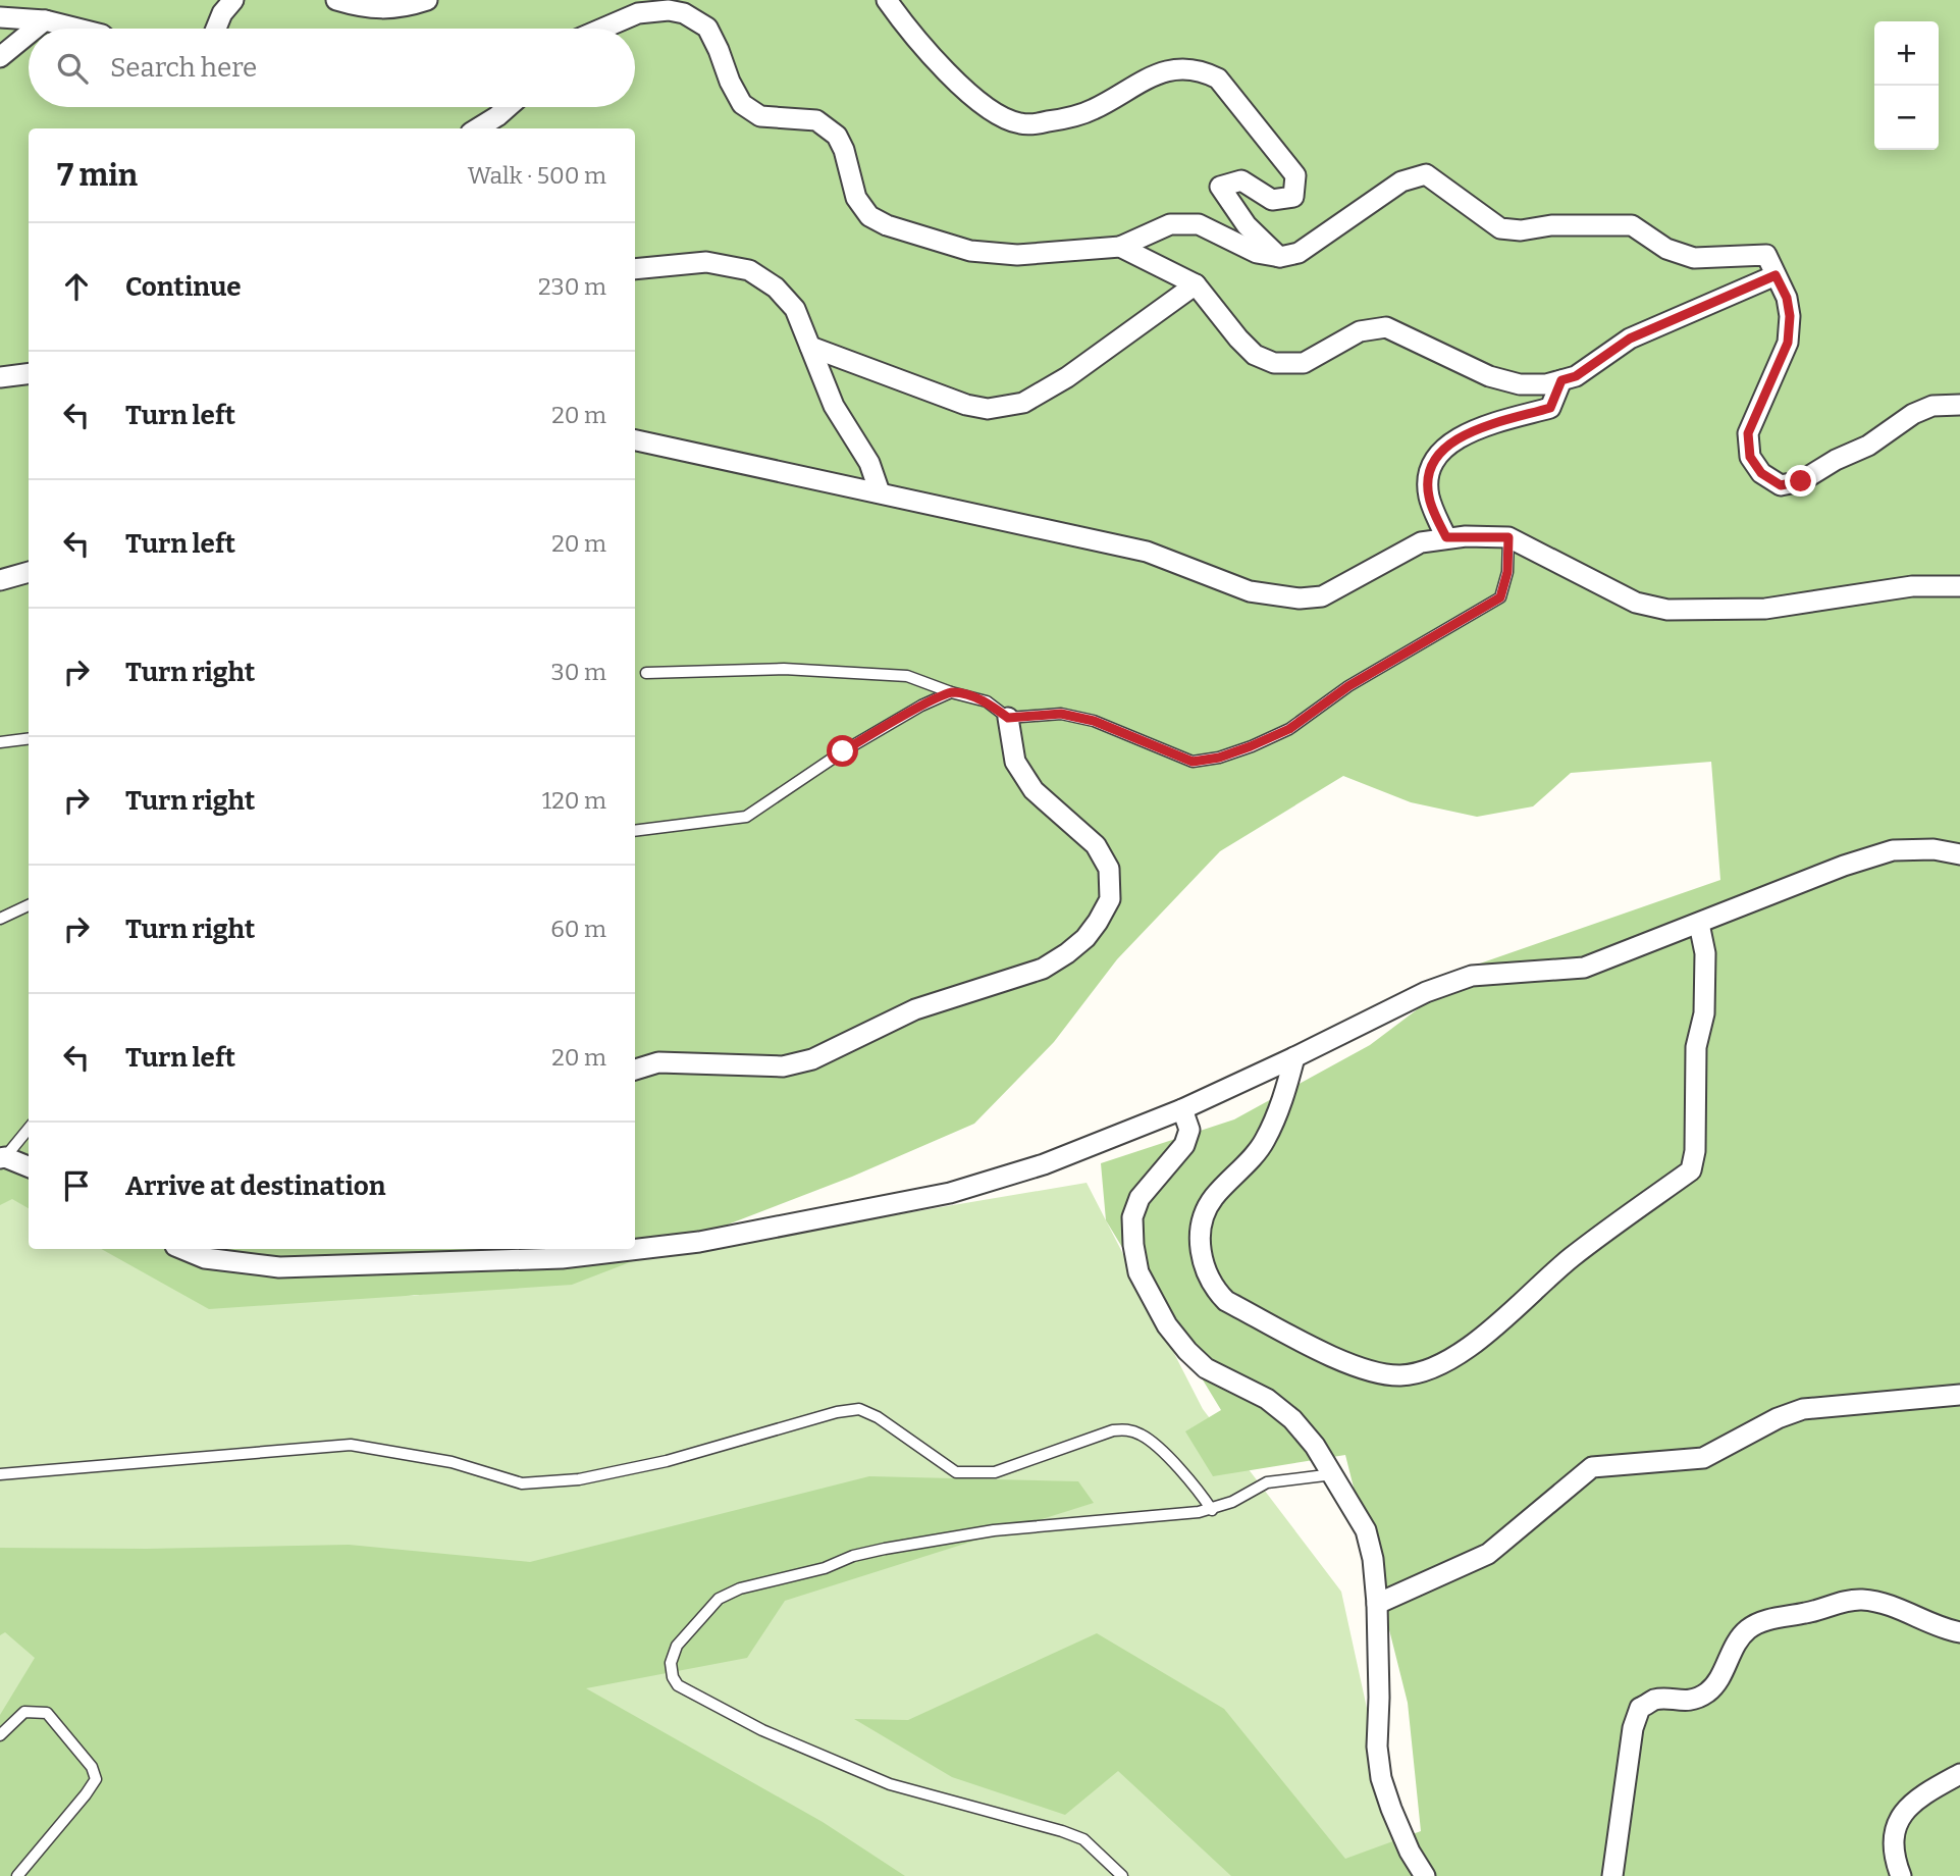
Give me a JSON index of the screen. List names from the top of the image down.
{
  "page": {
    "map_buttons": ["+", "−"],
    "search": "Search here",
    "heading": ["7 min", "Walk · 500 m"],
    "list": [
      ["Continue", "230 m"],
      ["Turn left", "20 m"],
      ["Turn left", "20 m"],
      ["Turn right", "30 m"],
      ["Turn right", "120 m"],
      ["Turn right", "60 m"],
      ["Turn left", "20 m"],
      "Arrive at destination"
    ]
  }
}
